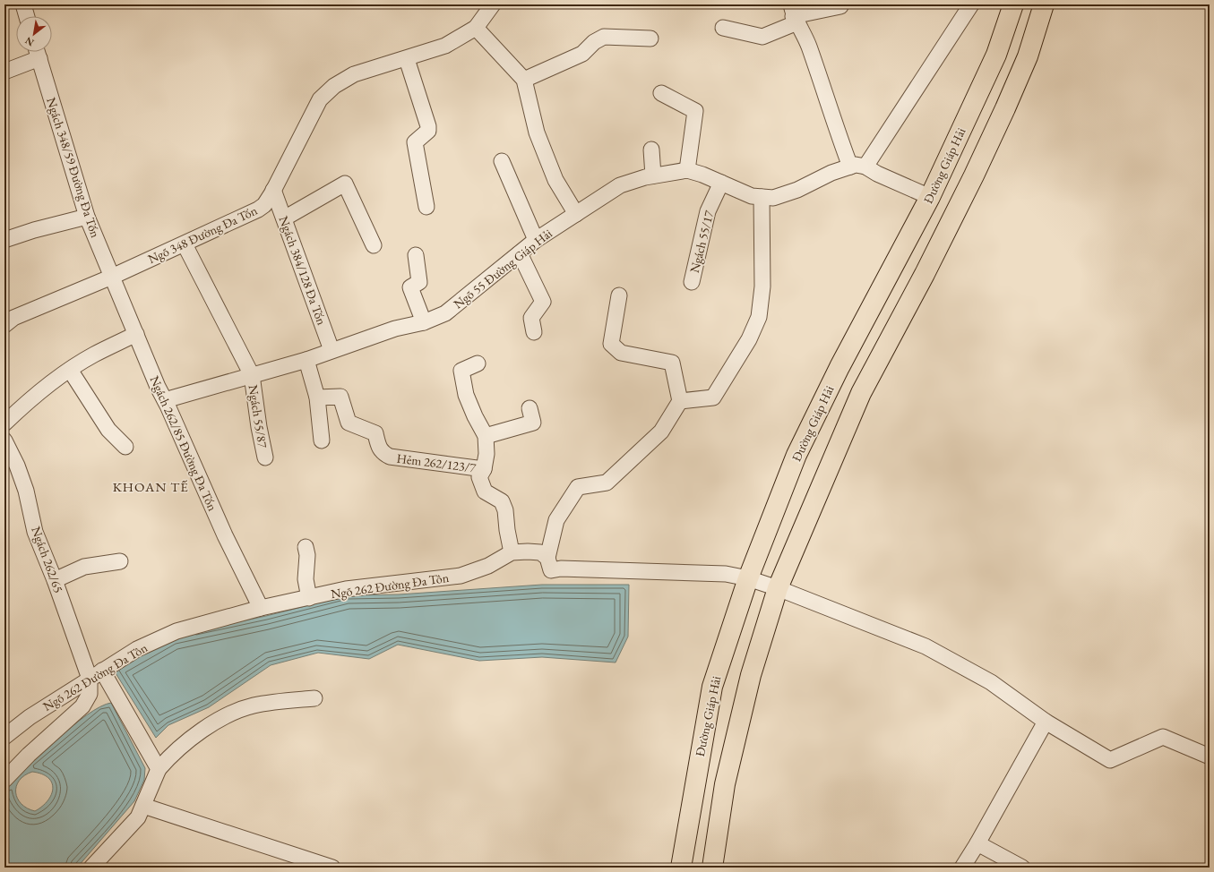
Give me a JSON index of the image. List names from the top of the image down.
{
  "streets": {
    "highway": ["Đường Giáp Hải"],
    "street": [
      "Ngách 348/59 Đường Đa Tốn",
      "Ngõ 348 Đường Đa Tốn",
      "Ngách 55/17",
      "Ngõ 55 Đường Giáp Hải",
      "Ngách 384/128 Đa Tốn",
      "Ngách 55/87",
      "Ngách 262/85 Đường Đa Tốn",
      "Hẻm 262/123/7",
      "Ngách 262/65",
      "Ngõ 262 Đường Đa Tôn"
    ]
  },
  "crossings": [
    ["Đường Giáp Hải", "Ngõ 55 Đường Giáp Hải"],
    ["Ngách 348/59 Đường Đa Tốn", "Ngõ 348 Đường Đa Tốn"],
    ["Ngách 348/59 Đường Đa Tốn", "Ngách 262/85 Đường Đa Tốn"],
    ["Ngõ 348 Đường Đa Tốn", "Ngách 384/128 Đa Tốn"],
    ["Ngõ 348 Đường Đa Tốn", "Ngách 55/87"],
    ["Ngõ 348 Đường Đa Tốn", "Ngách 262/85 Đường Đa Tốn"],
    ["Ngách 55/17", "Ngõ 55 Đường Giáp Hải"],
    ["Ngõ 55 Đường Giáp Hải", "Ngách 384/128 Đa Tốn"],
    ["Ngõ 55 Đường Giáp Hải", "Ngách 55/87"],
    ["Ngõ 55 Đường Giáp Hải", "Ngách 262/85 Đường Đa Tốn"],
    ["Ngách 262/85 Đường Đa Tốn", "Ngõ 262 Đường Đa Tôn"],
    ["Ngách 262/65", "Ngõ 262 Đường Đa Tôn"]
  ],
  "districts": ["KHOAN TẾ"],
  "north": "bottom left"
}
